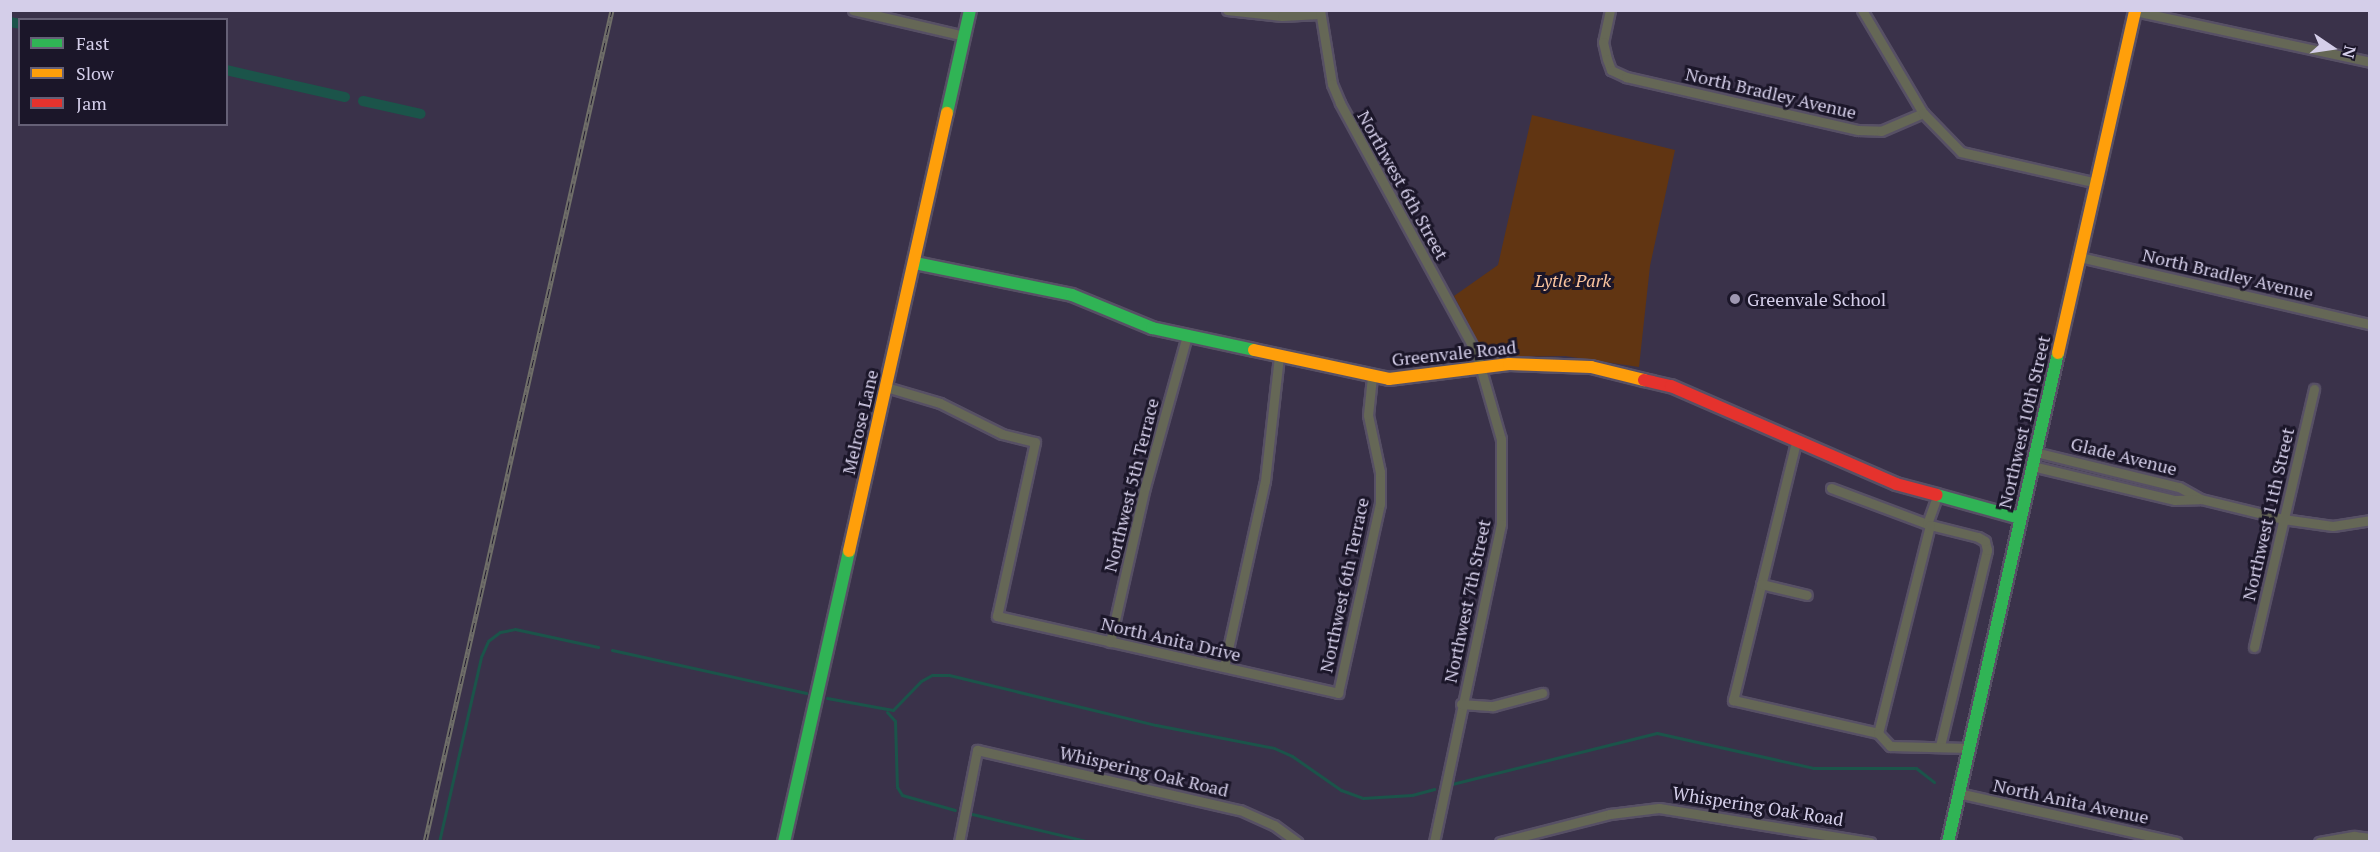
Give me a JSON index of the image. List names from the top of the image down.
{
  "streets": {
    "street": [
      "North Bradley Avenue",
      "Northwest 6th Street",
      "Greenvale Road",
      "Melrose Lane",
      "Northwest 10th Street",
      "Glade Avenue",
      "Northwest 5th Terrace",
      "Northwest 11th Street",
      "Northwest 6th Terrace",
      "Northwest 7th Street",
      "North Anita Drive",
      "Whispering Oak Road",
      "North Anita Avenue"
    ]
  },
  "crossings": [
    ["North Bradley Avenue", "Northwest 10th Street"],
    ["Northwest 6th Street", "Greenvale Road"],
    ["Northwest 6th Street", "Northwest 7th Street"],
    ["Greenvale Road", "Melrose Lane"],
    ["Greenvale Road", "Northwest 10th Street"],
    ["Greenvale Road", "Northwest 5th Terrace"],
    ["Greenvale Road", "Northwest 6th Terrace"],
    ["Greenvale Road", "Northwest 7th Street"],
    ["Melrose Lane", "North Anita Drive"],
    ["Northwest 10th Street", "Glade Avenue"],
    ["Northwest 10th Street", "North Anita Avenue"],
    ["Glade Avenue", "Northwest 11th Street"],
    ["Northwest 5th Terrace", "North Anita Drive"],
    ["Northwest 6th Terrace", "North Anita Drive"]
  ],
  "parks": ["Lytle Park"],
  "places": ["Greenvale School"],
  "legend": ["Fast", "Slow", "Jam"],
  "north": "right"
}
